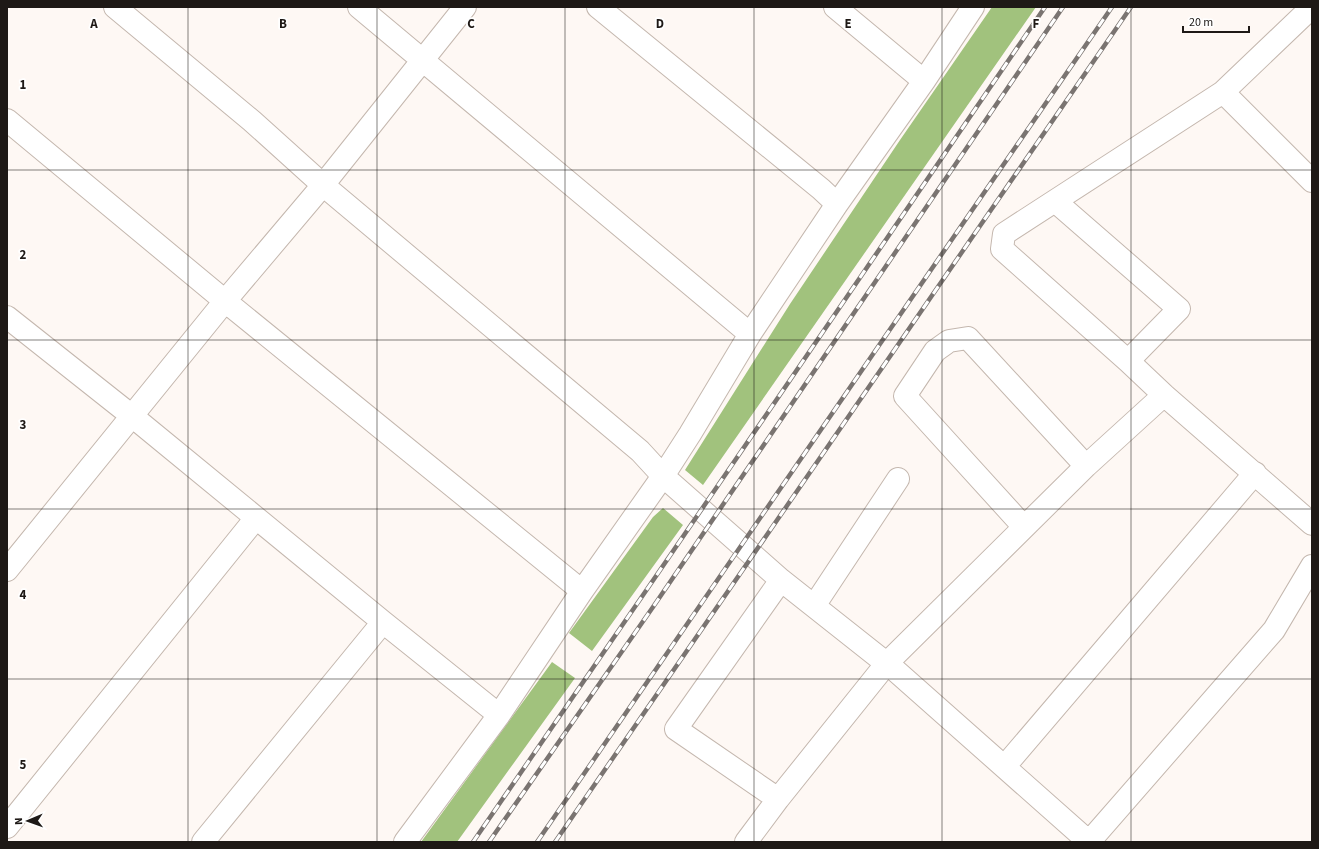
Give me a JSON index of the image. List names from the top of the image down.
{
  "scale_bar": "20 m",
  "north": "left",
  "grid": {
    "columns": [
      "A",
      "B",
      "C",
      "D",
      "E",
      "F"
    ],
    "rows": [
      "1",
      "2",
      "3",
      "4",
      "5"
    ]
  }
}
